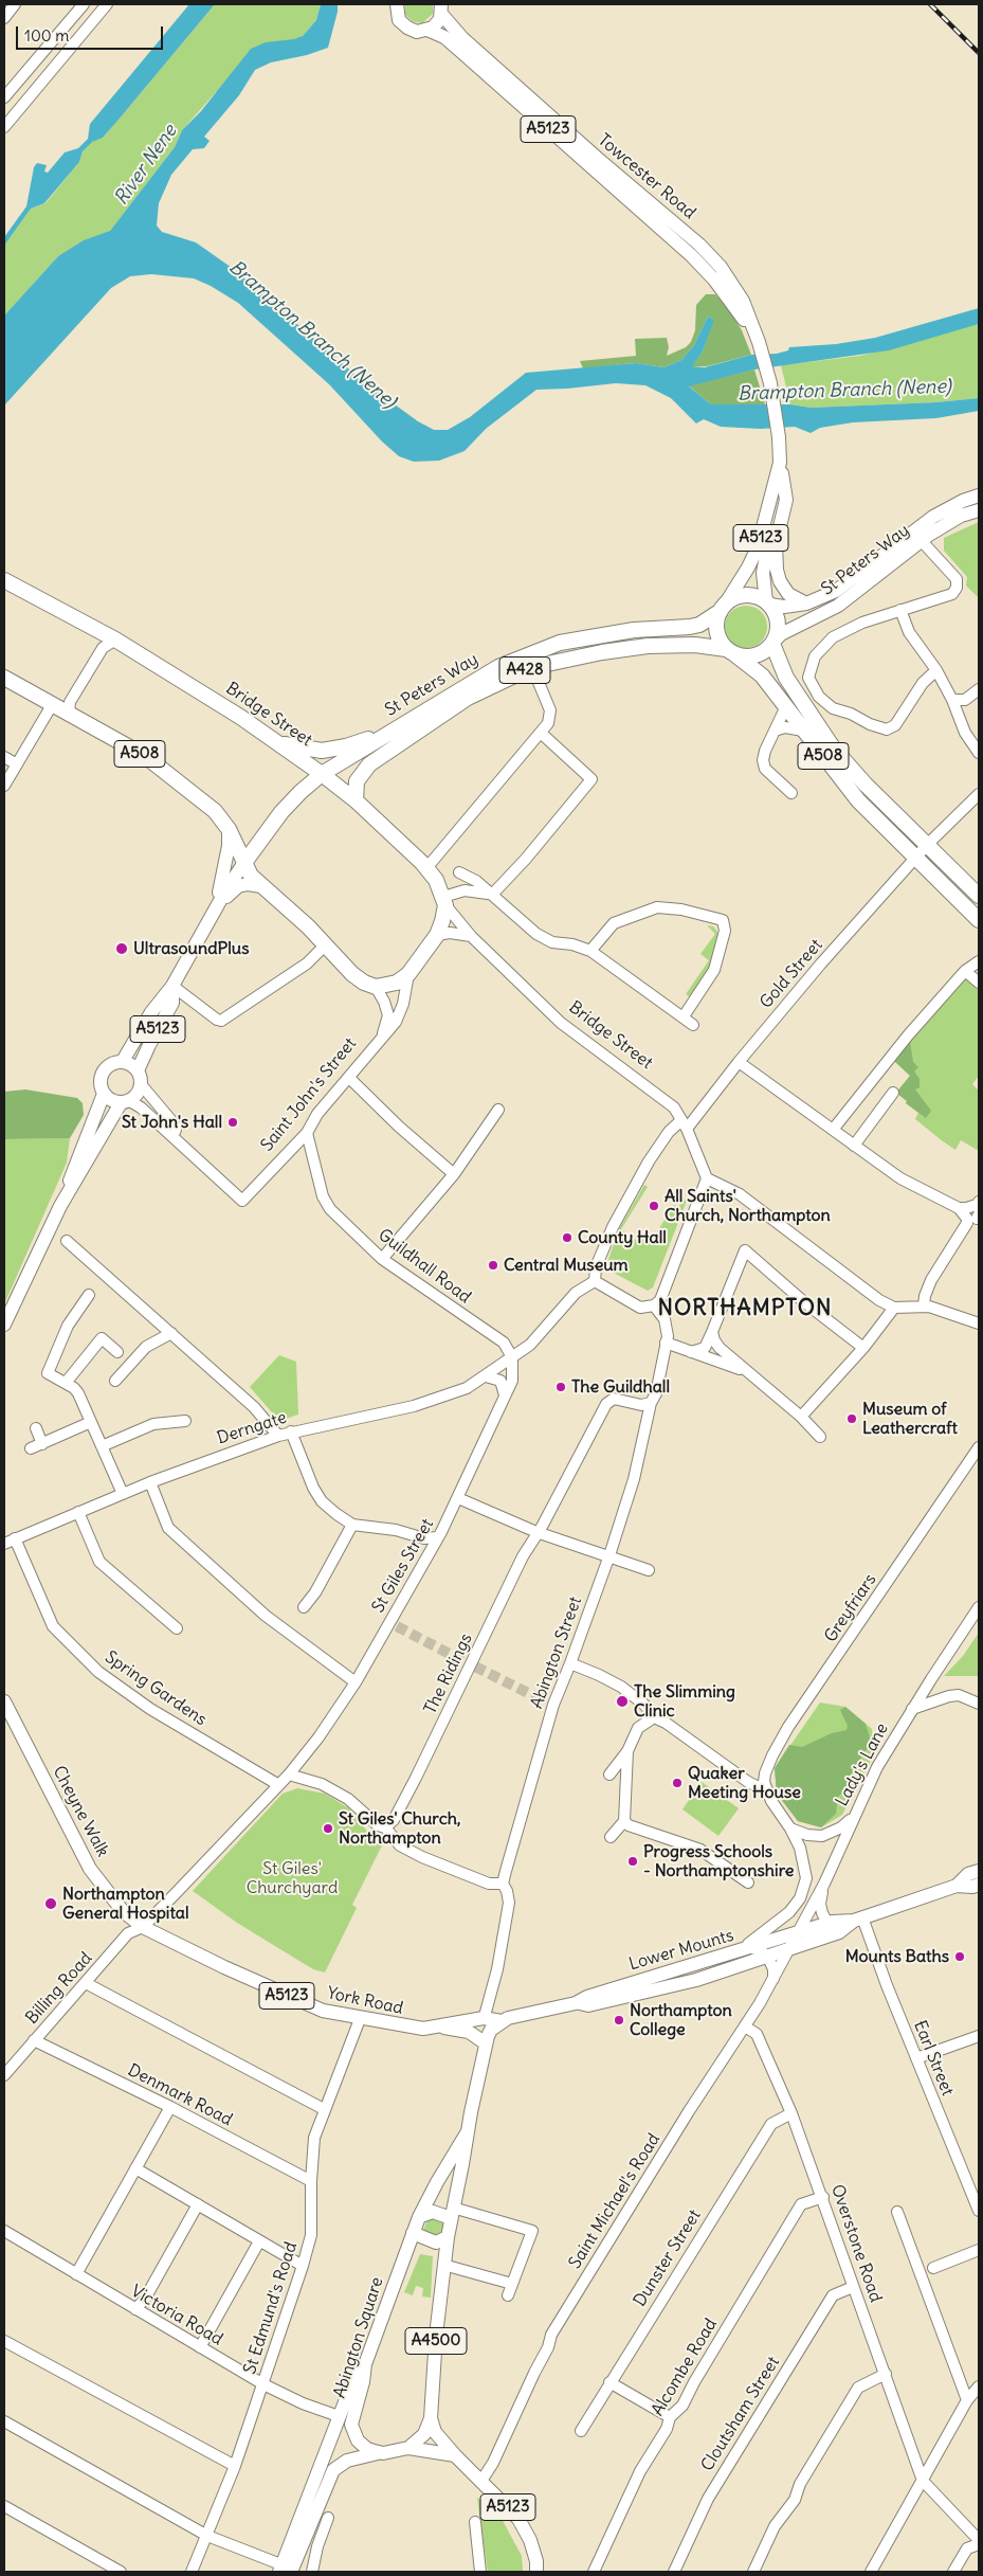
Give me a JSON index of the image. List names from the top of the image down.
{
  "streets": {
    "highway": [
      "St Peters Way",
      "A428",
      "Bridge Street",
      "A508",
      "Saint John's Street"
    ],
    "main road": [
      "A5123",
      "Towcester Road",
      "Cheyne Walk",
      "Lower Mounts",
      "York Road",
      "Abington Square",
      "A4500"
    ],
    "street": [
      "Gold Street",
      "Guildhall Road",
      "Derngate",
      "St Giles Street",
      "Greyfriars",
      "Abington Street",
      "The Ridings",
      "Spring Gardens",
      "Lady's Lane",
      "Billing Road",
      "Earl Street",
      "Denmark Road",
      "Saint Michael's Road",
      "Overstone Road",
      "Dunster Street",
      "St Edmund's Road",
      "Victoria Road",
      "Alcombe Road",
      "Cloutsham Street"
    ]
  },
  "crossings": [
    ["A5123", "Towcester Road"],
    ["A5123", "A428"],
    ["A5123", "A508"],
    ["A5123", "Lady's Lane"],
    ["A5123", "Lower Mounts"],
    ["A5123", "Earl Street"],
    ["A5123", "Saint Michael's Road"],
    ["A5123", "Abington Square"],
    ["Towcester Road", "St Peters Way"],
    ["Towcester Road", "A508"],
    ["St Peters Way", "A428"],
    ["St Peters Way", "Bridge Street"],
    ["St Peters Way", "A508"],
    ["A428", "Bridge Street"],
    ["A428", "A508"],
    ["Bridge Street", "Gold Street"],
    ["Bridge Street", "Saint John's Street"],
    ["A508", "Gold Street"],
    ["A508", "Saint John's Street"],
    ["Gold Street", "Derngate"],
    ["Saint John's Street", "Guildhall Road"],
    ["Guildhall Road", "Derngate"],
    ["Guildhall Road", "St Giles Street"],
    ["Derngate", "St Giles Street"],
    ["Derngate", "Spring Gardens"],
    ["St Giles Street", "Spring Gardens"],
    ["St Giles Street", "Billing Road"],
    ["Abington Street", "The Ridings"],
    ["Spring Gardens", "Billing Road"],
    ["Lady's Lane", "Lower Mounts"],
    ["Lady's Lane", "Saint Michael's Road"],
    ["Cheyne Walk", "Billing Road"],
    ["Cheyne Walk", "York Road"],
    ["Lower Mounts", "York Road"],
    ["Lower Mounts", "Earl Street"],
    ["Lower Mounts", "Saint Michael's Road"],
    ["Lower Mounts", "Abington Square"],
    ["Billing Road", "York Road"],
    ["Billing Road", "Denmark Road"],
    ["York Road", "St Edmund's Road"],
    ["York Road", "Abington Square"],
    ["Denmark Road", "St Edmund's Road"],
    ["Saint Michael's Road", "Overstone Road"],
    ["Overstone Road", "Dunster Street"],
    ["Overstone Road", "Alcombe Road"],
    ["Overstone Road", "Cloutsham Street"],
    ["St Edmund's Road", "Victoria Road"],
    ["Victoria Road", "A4500"],
    ["Abington Square", "A4500"]
  ],
  "districts": ["NORTHAMPTON"],
  "water": ["River Nene", "Brampton Branch (Nene)"],
  "parks": ["St Giles' Churchyard"],
  "places": [
    "UltrasoundPlus",
    "St John's Hall",
    "All Saints' Church, Northampton",
    "County Hall",
    "Central Museum",
    "The Guildhall",
    "Museum of Leathercraft",
    "The Slimming Clinic",
    "Quaker Meeting House",
    "St Giles' Church, Northampton",
    "Progress Schools - Northamptonshire",
    "Northampton General Hospital",
    "Mounts Baths",
    "Northampton College"
  ],
  "scale_bar": "100 m"
}
